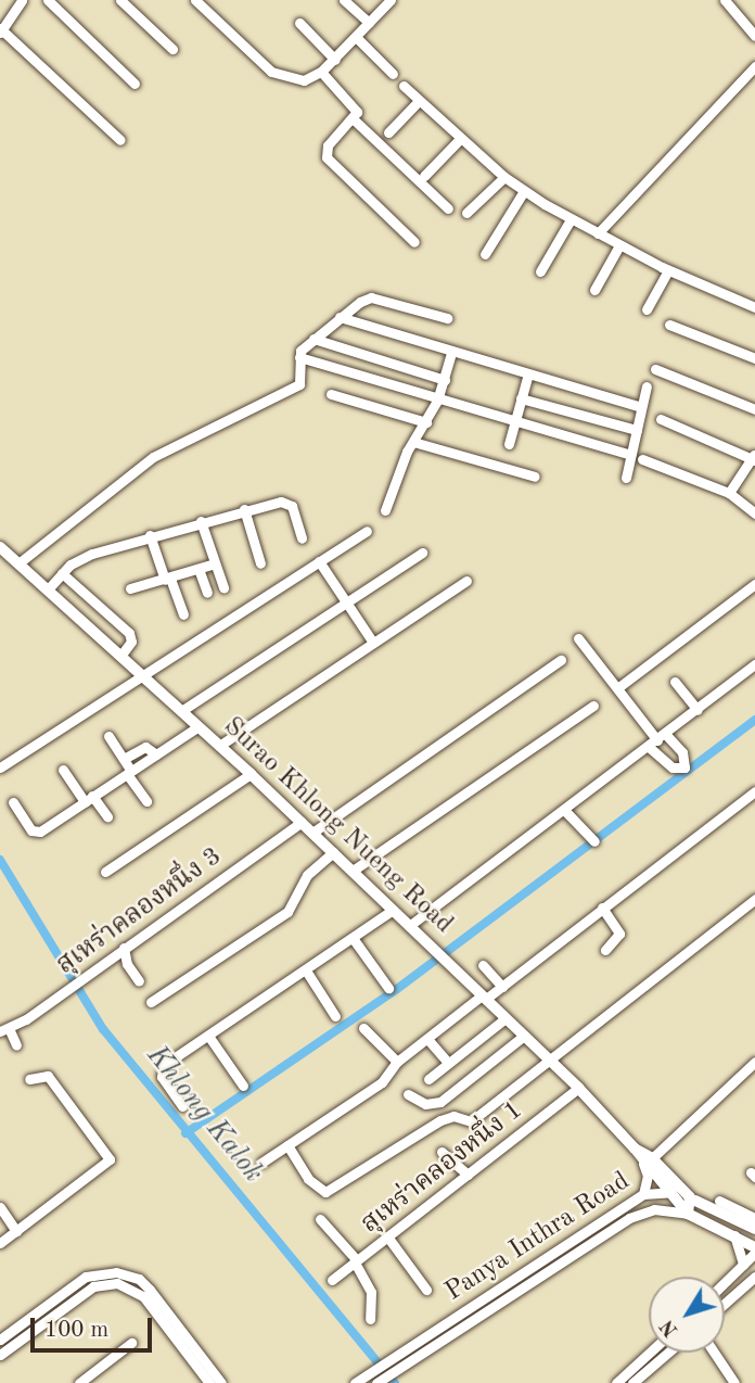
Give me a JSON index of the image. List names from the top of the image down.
{
  "streets": {
    "main road": ["Surao Khlong Nueng Road", "Panya Inthra Road"],
    "street": ["สุเหร่าคลองหนึ่ง 3", "สุเหร่าคลองหนึ่ง 1"]
  },
  "crossings": [
    ["Surao Khlong Nueng Road", "สุเหร่าคลองหนึ่ง 3"],
    ["Surao Khlong Nueng Road", "สุเหร่าคลองหนึ่ง 1"],
    ["Surao Khlong Nueng Road", "Panya Inthra Road"]
  ],
  "water": ["Khlong Kalok"],
  "scale_bar": "100 m",
  "north": "bottom left"
}
